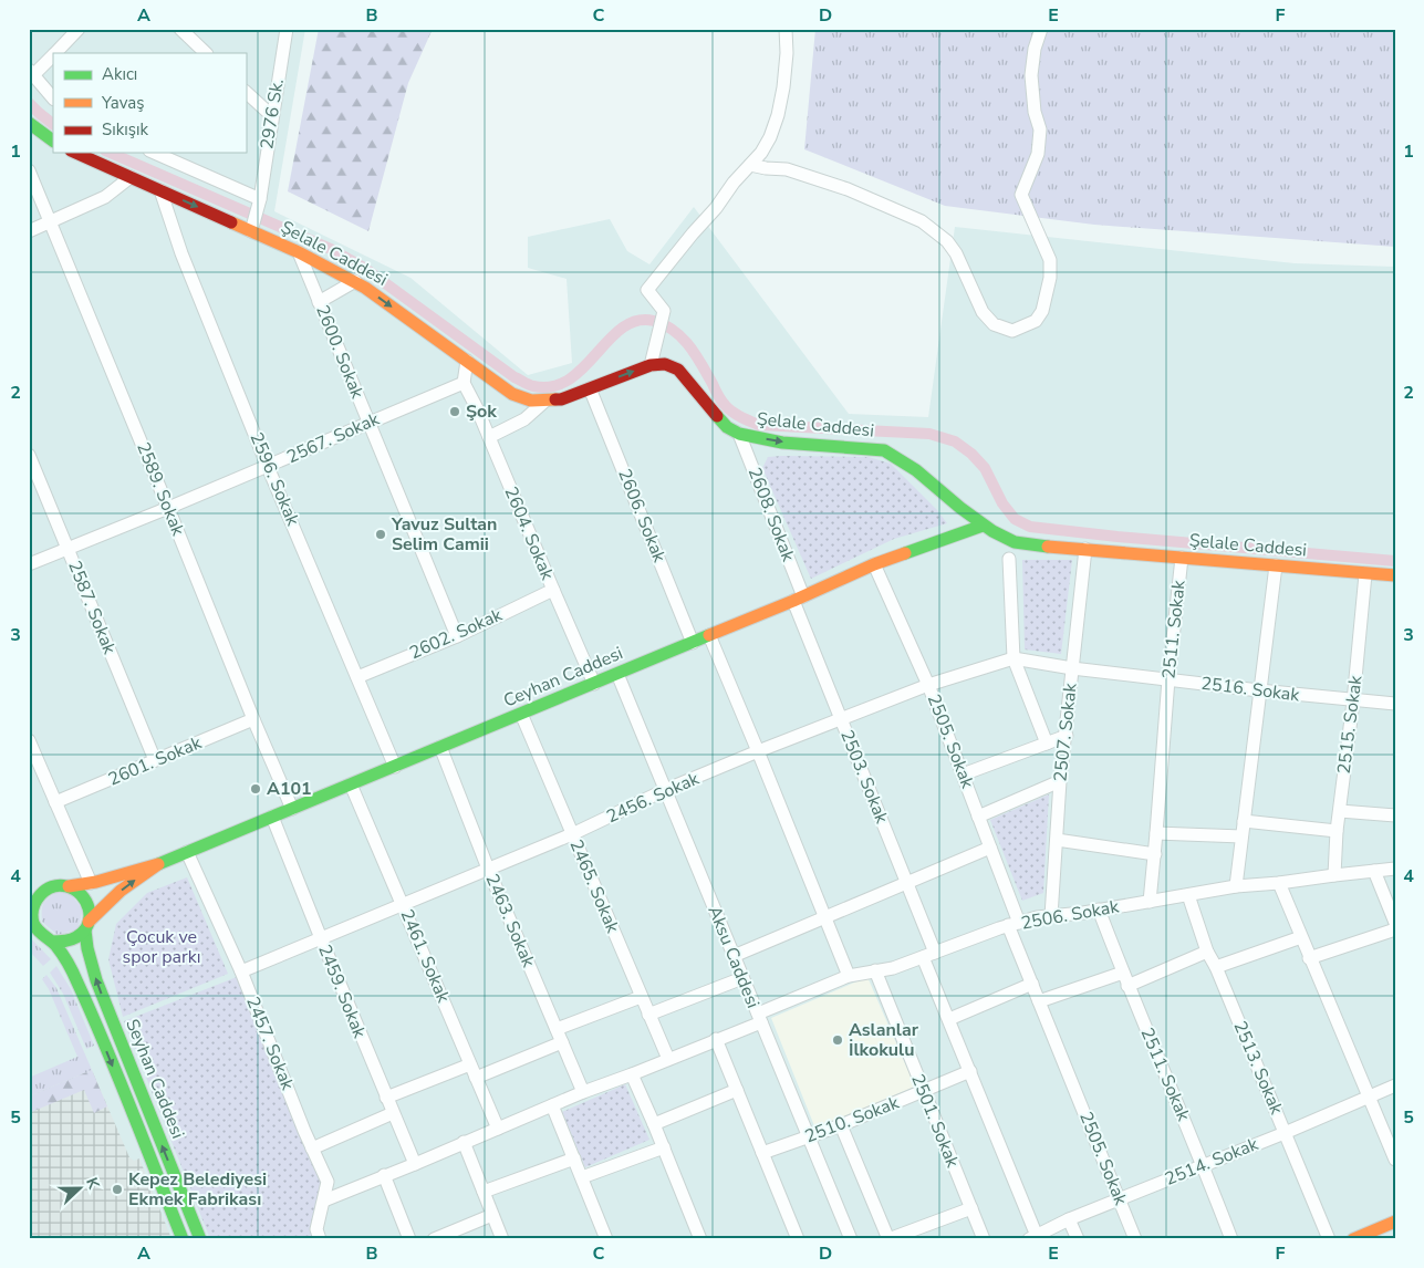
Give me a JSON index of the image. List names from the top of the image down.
{
  "streets": {
    "street": [
      "2976 Sk.",
      "Şelale Caddesi",
      "2600. Sokak",
      "2567. Sokak",
      "2596. Sokak",
      "2589. Sokak",
      "2608. Sokak",
      "2606. Sokak",
      "2604. Sokak",
      "2587. Sokak",
      "2511. Sokak",
      "2602. Sokak",
      "Ceyhan Caddesi",
      "2516. Sokak",
      "2515. Sokak",
      "2507. Sokak",
      "2505. Sokak",
      "2601. Sokak",
      "2503. Sokak",
      "2456. Sokak",
      "2465. Sokak",
      "2506. Sokak",
      "2463. Sokak",
      "2461. Sokak",
      "Aksu Caddesi",
      "2459. Sokak",
      "2457. Sokak",
      "2513. Sokak",
      "Seyhan Caddesi",
      "2510. Sokak",
      "2501. Sokak",
      "2514. Sokak"
    ]
  },
  "crossings": [
    ["2976 Sk.", "Şelale Caddesi"],
    ["Şelale Caddesi", "2600. Sokak"],
    ["Şelale Caddesi", "2596. Sokak"],
    ["Şelale Caddesi", "2608. Sokak"],
    ["Şelale Caddesi", "2606. Sokak"],
    ["Şelale Caddesi", "2511. Sokak"],
    ["Şelale Caddesi", "Ceyhan Caddesi"],
    ["Şelale Caddesi", "2515. Sokak"],
    ["Şelale Caddesi", "2507. Sokak"],
    ["2600. Sokak", "2567. Sokak"],
    ["2600. Sokak", "2602. Sokak"],
    ["2567. Sokak", "2596. Sokak"],
    ["2567. Sokak", "2589. Sokak"],
    ["2567. Sokak", "2604. Sokak"],
    ["2567. Sokak", "2587. Sokak"],
    ["2596. Sokak", "2602. Sokak"],
    ["2596. Sokak", "Ceyhan Caddesi"],
    ["2589. Sokak", "Ceyhan Caddesi"],
    ["2589. Sokak", "2601. Sokak"],
    ["2608. Sokak", "Ceyhan Caddesi"],
    ["2608. Sokak", "2503. Sokak"],
    ["2606. Sokak", "Ceyhan Caddesi"],
    ["2604. Sokak", "2602. Sokak"],
    ["2604. Sokak", "Ceyhan Caddesi"],
    ["2587. Sokak", "2601. Sokak"],
    ["2511. Sokak", "2516. Sokak"],
    ["2511. Sokak", "2506. Sokak"],
    ["2511. Sokak", "2514. Sokak"],
    ["Ceyhan Caddesi", "2505. Sokak"],
    ["Ceyhan Caddesi", "2503. Sokak"],
    ["Ceyhan Caddesi", "2465. Sokak"],
    ["Ceyhan Caddesi", "2463. Sokak"],
    ["Ceyhan Caddesi", "2461. Sokak"],
    ["Ceyhan Caddesi", "Aksu Caddesi"],
    ["Ceyhan Caddesi", "2459. Sokak"],
    ["Ceyhan Caddesi", "2457. Sokak"],
    ["Ceyhan Caddesi", "Seyhan Caddesi"],
    ["2516. Sokak", "2515. Sokak"],
    ["2516. Sokak", "2507. Sokak"],
    ["2516. Sokak", "2456. Sokak"],
    ["2515. Sokak", "2506. Sokak"],
    ["2507. Sokak", "2456. Sokak"],
    ["2507. Sokak", "2506. Sokak"],
    ["2505. Sokak", "2456. Sokak"],
    ["2505. Sokak", "2506. Sokak"],
    ["2505. Sokak", "2514. Sokak"],
    ["2503. Sokak", "2456. Sokak"],
    ["2503. Sokak", "2506. Sokak"],
    ["2503. Sokak", "2510. Sokak"],
    ["2503. Sokak", "2514. Sokak"],
    ["2456. Sokak", "2465. Sokak"],
    ["2456. Sokak", "2463. Sokak"],
    ["2456. Sokak", "2461. Sokak"],
    ["2456. Sokak", "Aksu Caddesi"],
    ["2456. Sokak", "2459. Sokak"],
    ["2456. Sokak", "2457. Sokak"],
    ["2465. Sokak", "2506. Sokak"],
    ["2506. Sokak", "2463. Sokak"],
    ["2506. Sokak", "2461. Sokak"],
    ["2506. Sokak", "Aksu Caddesi"],
    ["2506. Sokak", "2459. Sokak"],
    ["2506. Sokak", "2457. Sokak"],
    ["2506. Sokak", "2513. Sokak"],
    ["2506. Sokak", "2501. Sokak"],
    ["Aksu Caddesi", "2510. Sokak"],
    ["2513. Sokak", "2514. Sokak"],
    ["2510. Sokak", "2501. Sokak"]
  ],
  "one_way": ["Şelale Caddesi"],
  "parks": ["Çocuk ve spor parkı"],
  "places": [
    "Şok",
    "Yavuz Sultan Selim Camii",
    "A101",
    "Aslanlar İlkokulu",
    "Kepez Belediyesi Ekmek Fabrikası"
  ],
  "legend": ["Akıcı", "Yavaş", "Sıkışık"],
  "north": "right",
  "grid": {
    "columns": [
      "A",
      "B",
      "C",
      "D",
      "E",
      "F"
    ],
    "rows": [
      "1",
      "2",
      "3",
      "4",
      "5"
    ]
  }
}
